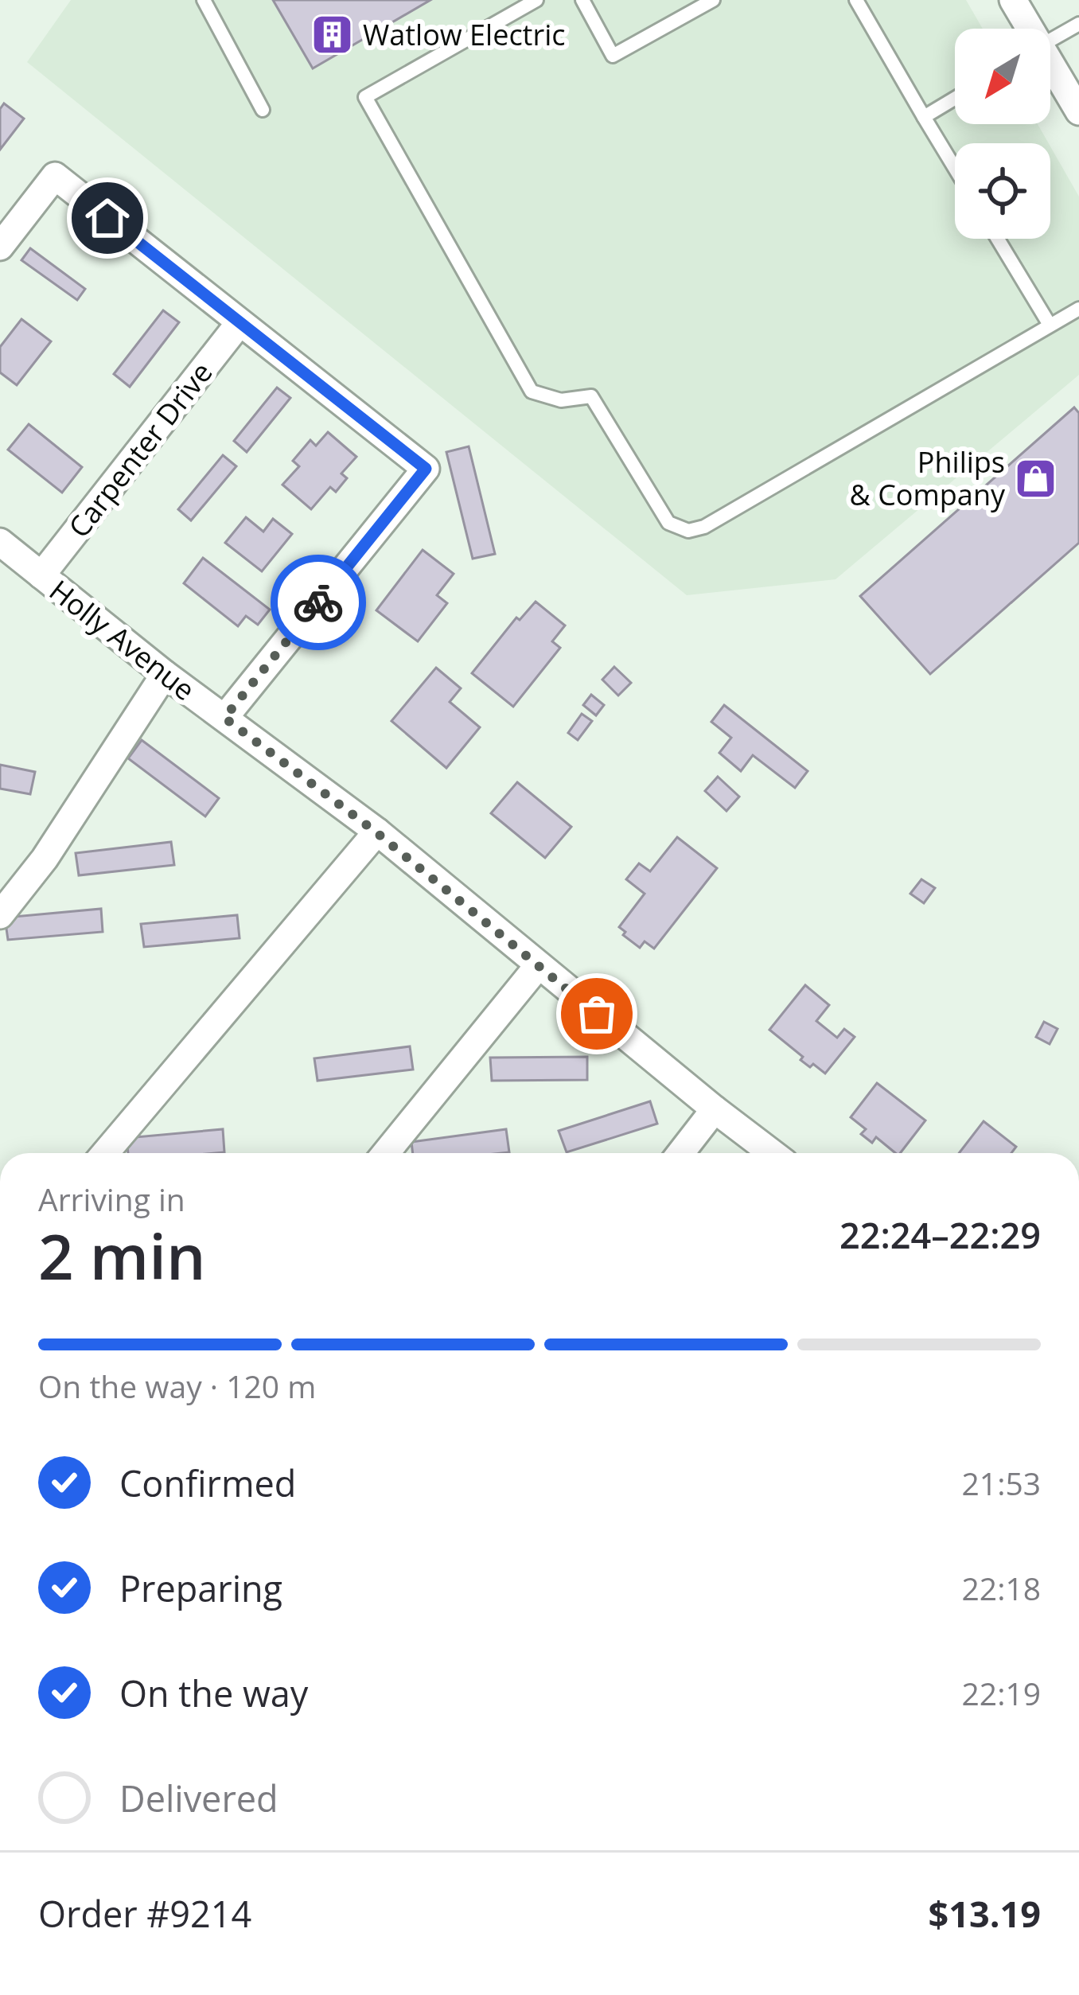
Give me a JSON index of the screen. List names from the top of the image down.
{
  "streets": {
    "street": ["Carpenter Drive", "Holly Avenue"]
  },
  "crossings": [
    ["Carpenter Drive", "Holly Avenue"]
  ],
  "places": {
    "building": ["Watlow Electric"],
    "shop": ["Philips & Company"]
  },
  "north": "bottom left",
  "page": {
    "heading": ["2 min", "Arriving in", "22:24–22:29"],
    "panel": ["Order #9214", "$13.19"],
    "bar": "On the way · 120 m",
    "list": [
      ["Confirmed", "21:53"],
      ["Preparing", "22:18"],
      ["On the way", "22:19"],
      "Delivered"
    ]
  }
}
